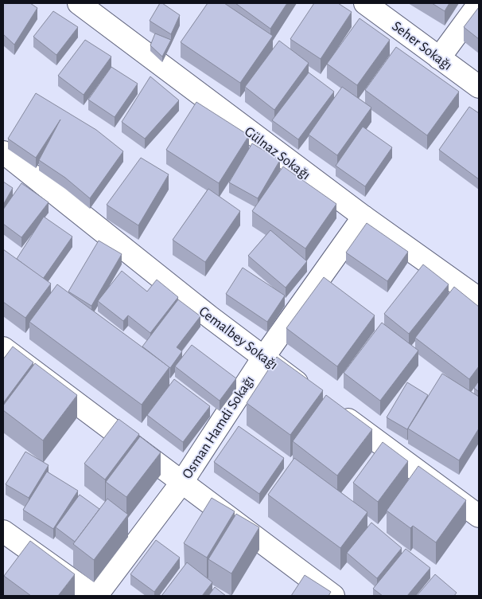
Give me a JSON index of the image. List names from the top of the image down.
{
  "streets": {
    "street": [
      "Seher Sokağı",
      "Gülnaz Sokağı",
      "Cemalbey Sokağı",
      "Osman Hamdi Sokağı"
    ]
  },
  "crossings": [
    ["Gülnaz Sokağı", "Osman Hamdi Sokağı"],
    ["Cemalbey Sokağı", "Osman Hamdi Sokağı"]
  ]
}
